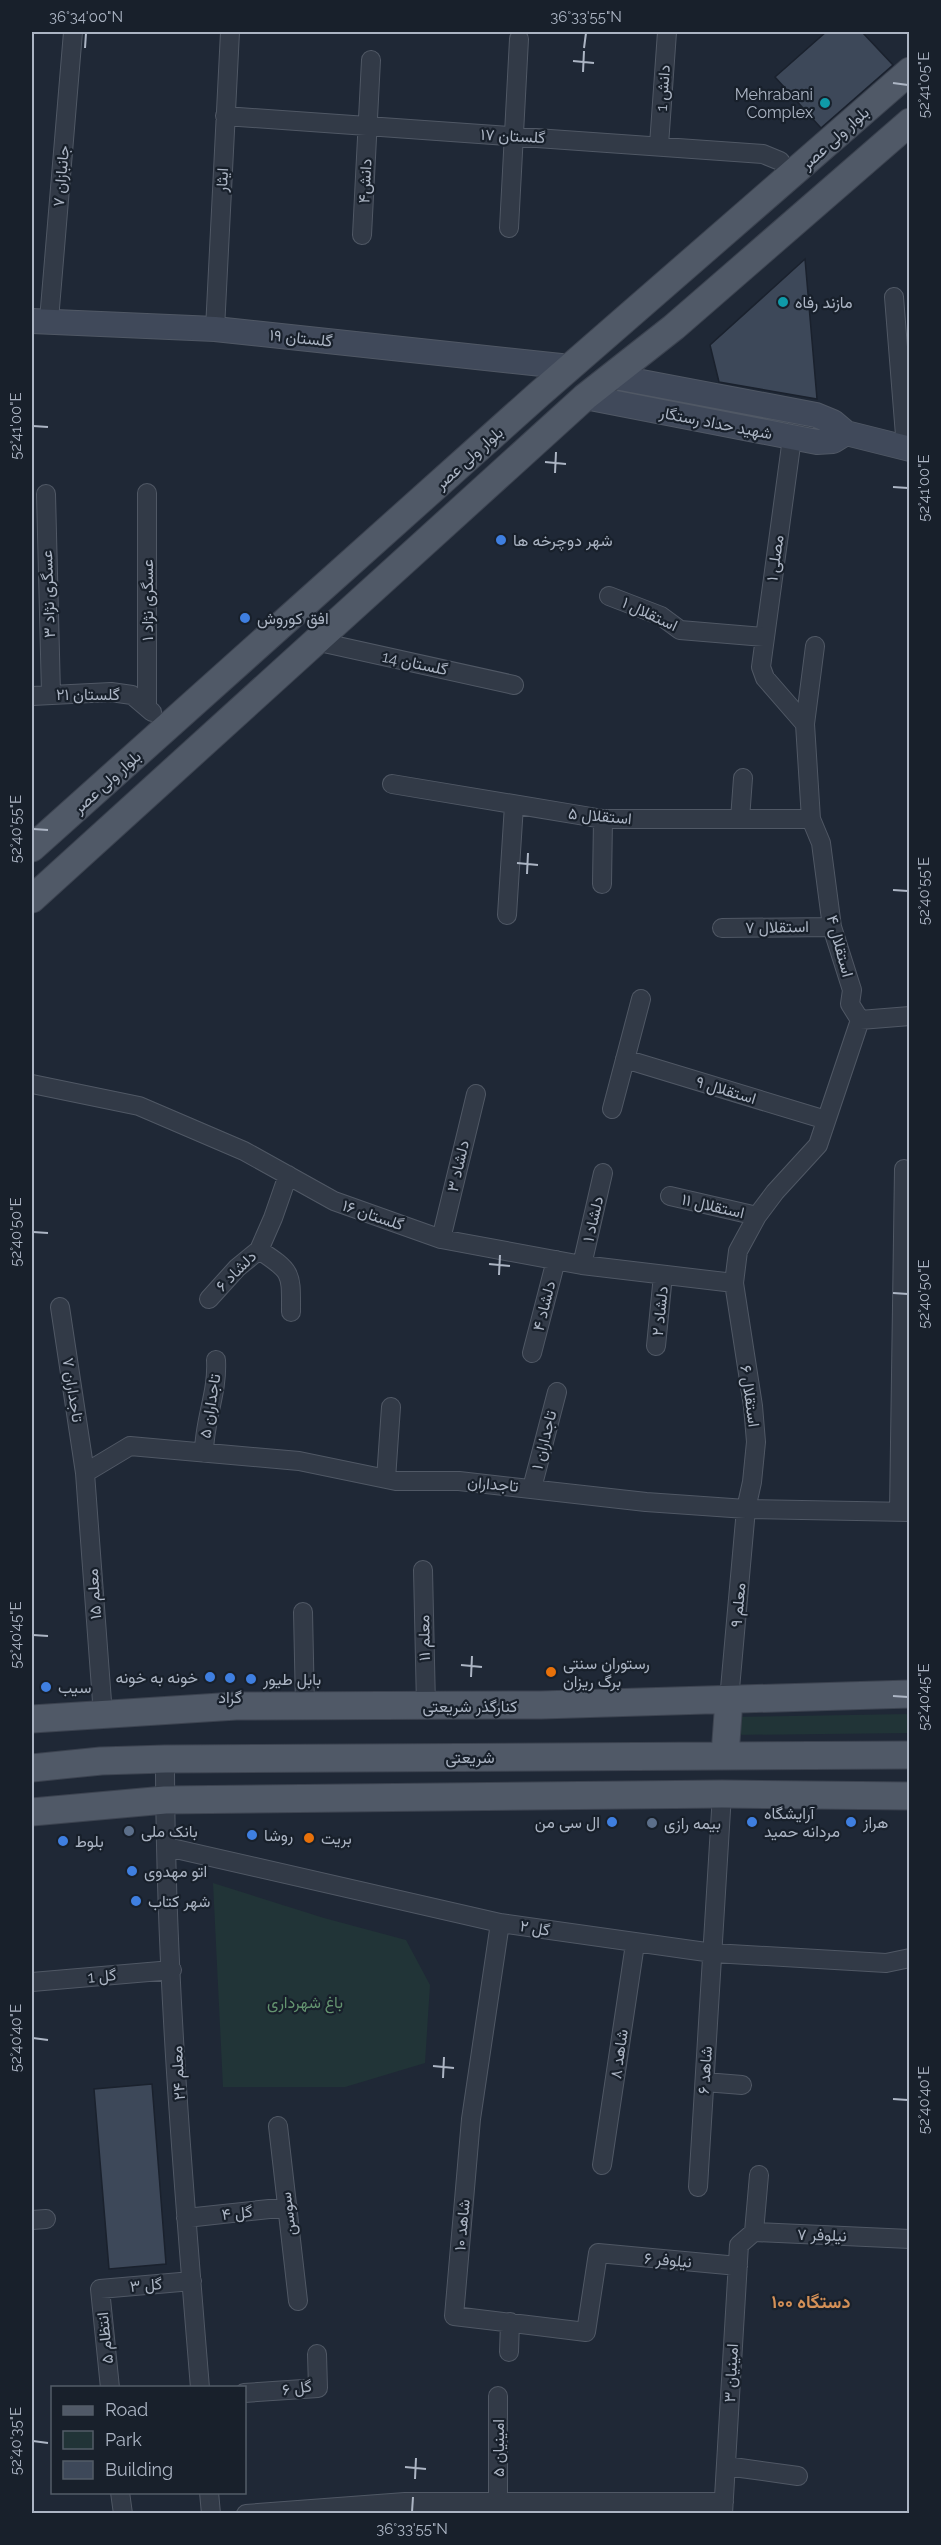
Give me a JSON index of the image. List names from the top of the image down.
{
  "streets": {
    "main road": [
      "بلوار ولی عصر",
      "گلستان ۱۹",
      "شهید حداد رستگار",
      "کنارگذر شریعتی",
      "شریعتی"
    ],
    "street": [
      "دانش 1",
      "گلستان ۱۷",
      "جانبازان ۷",
      "ایثار",
      "دانش۴",
      "مصلی ۱",
      "عسگری نژاد ۳",
      "عسگری نژاد ۱",
      "استقلال ۱",
      "گلستان 14",
      "گلستان ۲۱",
      "استقلال ۵",
      "استقلال ۷",
      "استقلال ۴",
      "استقلال ۹",
      "دلشاد ۳",
      "استقلال ۱۱",
      "گلستان ۱۶",
      "دلشاد ۱",
      "دلشاد ۶",
      "دلشاد ۴",
      "دلشاد ۲",
      "تاجداران ۷",
      "استقلال ۶",
      "تاجداران ۵",
      "تاجداران ۱",
      "تاجداران",
      "معلم ۱۵",
      "معلم ۹",
      "معلم ۱۱",
      "گل ۲",
      "گل 1",
      "شاهد ۸",
      "شاهد ۶",
      "معلم ۲۴",
      "گل ۴",
      "سوسن",
      "شاهد ۱۰",
      "نیلوفر ۷",
      "نیلوفر ۶",
      "گل ۳",
      "انتظام ۵",
      "امینیان ۳",
      "گل ۶",
      "امینیان ۵"
    ]
  },
  "crossings": [
    ["دانش 1", "گلستان ۱۷"],
    ["گلستان ۱۷", "بلوار ولی عصر"],
    ["گلستان ۱۷", "ایثار"],
    ["گلستان ۱۷", "دانش۴"],
    ["بلوار ولی عصر", "گلستان ۱۹"],
    ["بلوار ولی عصر", "شهید حداد رستگار"],
    ["بلوار ولی عصر", "گلستان 14"],
    ["بلوار ولی عصر", "گلستان ۲۱"],
    ["جانبازان ۷", "گلستان ۱۹"],
    ["ایثار", "گلستان ۱۹"],
    ["شهید حداد رستگار", "مصلی ۱"],
    ["مصلی ۱", "استقلال ۱"],
    ["مصلی ۱", "استقلال ۴"],
    ["عسگری نژاد ۳", "گلستان ۲۱"],
    ["عسگری نژاد ۱", "گلستان ۲۱"],
    ["استقلال ۵", "استقلال ۴"],
    ["استقلال ۷", "استقلال ۴"],
    ["دلشاد ۳", "گلستان ۱۶"],
    ["گلستان ۱۶", "دلشاد ۱"],
    ["گلستان ۱۶", "دلشاد ۶"],
    ["گلستان ۱۶", "دلشاد ۴"],
    ["گلستان ۱۶", "دلشاد ۲"],
    ["گلستان ۱۶", "استقلال ۶"],
    ["تاجداران ۷", "تاجداران"],
    ["تاجداران ۷", "معلم ۱۵"],
    ["استقلال ۶", "تاجداران"],
    ["استقلال ۶", "معلم ۹"],
    ["تاجداران ۵", "تاجداران"],
    ["تاجداران ۱", "تاجداران"],
    ["تاجداران", "معلم ۱۵"],
    ["تاجداران", "معلم ۹"],
    ["معلم ۱۵", "کنارگذر شریعتی"],
    ["معلم ۹", "کنارگذر شریعتی"],
    ["معلم ۱۱", "کنارگذر شریعتی"],
    ["شریعتی", "معلم ۲۴"],
    ["گل ۲", "شاهد ۸"],
    ["گل ۲", "شاهد ۶"],
    ["گل ۲", "معلم ۲۴"],
    ["گل ۲", "شاهد ۱۰"],
    ["گل 1", "معلم ۲۴"],
    ["معلم ۲۴", "گل ۴"],
    ["معلم ۲۴", "گل ۳"],
    ["گل ۴", "سوسن"],
    ["شاهد ۱۰", "نیلوفر ۶"],
    ["نیلوفر ۷", "امینیان ۳"],
    ["نیلوفر ۶", "امینیان ۳"],
    ["گل ۳", "انتظام ۵"]
  ],
  "districts": ["۱۰۰ دستگاه"],
  "parks": ["باغ شهرداری"],
  "places": [
    "Mehrabani Complex",
    "مازند رفاه",
    "شهر دوچرخه ها",
    "افق کوروش",
    "رستوران سنتی برگ ریزان",
    "خونه به خونه",
    "گراد",
    "بابل طیور",
    "سیب",
    "ال سی من",
    "آرایشگاه مردانه حمید",
    "هراز",
    "بیمه رازی",
    "بانک ملی",
    "روشا",
    "بریت",
    "بلوط",
    "اتو مهدوی",
    "شهر کتاب"
  ],
  "legend": ["Road", "Park", "Building"],
  "coordinates": [
    "36°34'00\"N",
    "36°33'55\"N",
    "52°41'05\"E",
    "52°41'00\"E",
    "52°40'55\"E",
    "52°40'50\"E",
    "52°40'45\"E",
    "52°40'40\"E",
    "52°40'35\"E"
  ]
}
